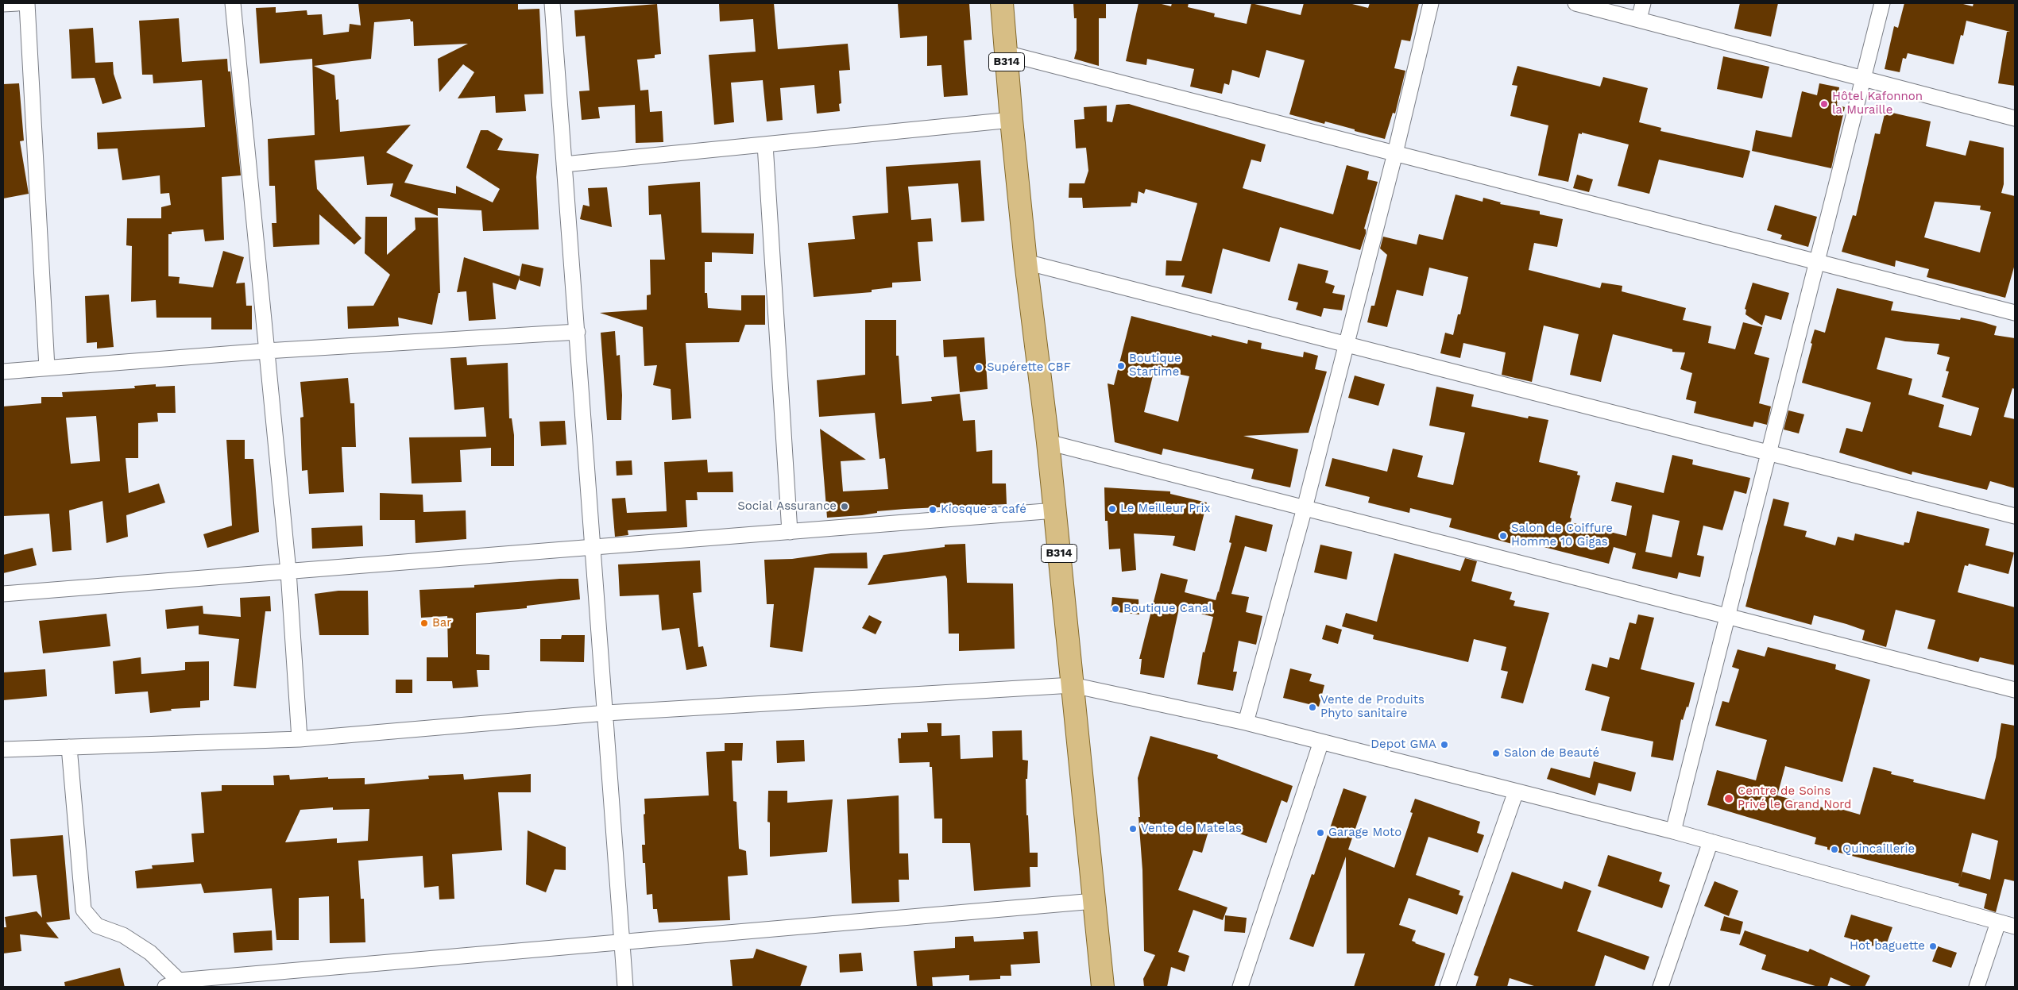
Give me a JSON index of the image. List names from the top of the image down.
{
  "streets": {
    "main road": ["B314"]
  },
  "places": [
    "Hôtel Kafonnon la Muraille",
    "Boutique Startime",
    "Supérette CBF",
    "Social Assurance",
    "Le Meilleur Prix",
    "Kiosque a café",
    "Salon de Coiffure Homme 10 Gigas",
    "Boutique Canal",
    "Bar",
    "Vente de Produits Phyto sanitaire",
    "Depot GMA",
    "Salon de Beauté",
    "Centre de Soins Privé le Grand Nord",
    "Vente de Matelas",
    "Garage Moto",
    "Quincaillerie",
    "Hot baguette"
  ]
}
